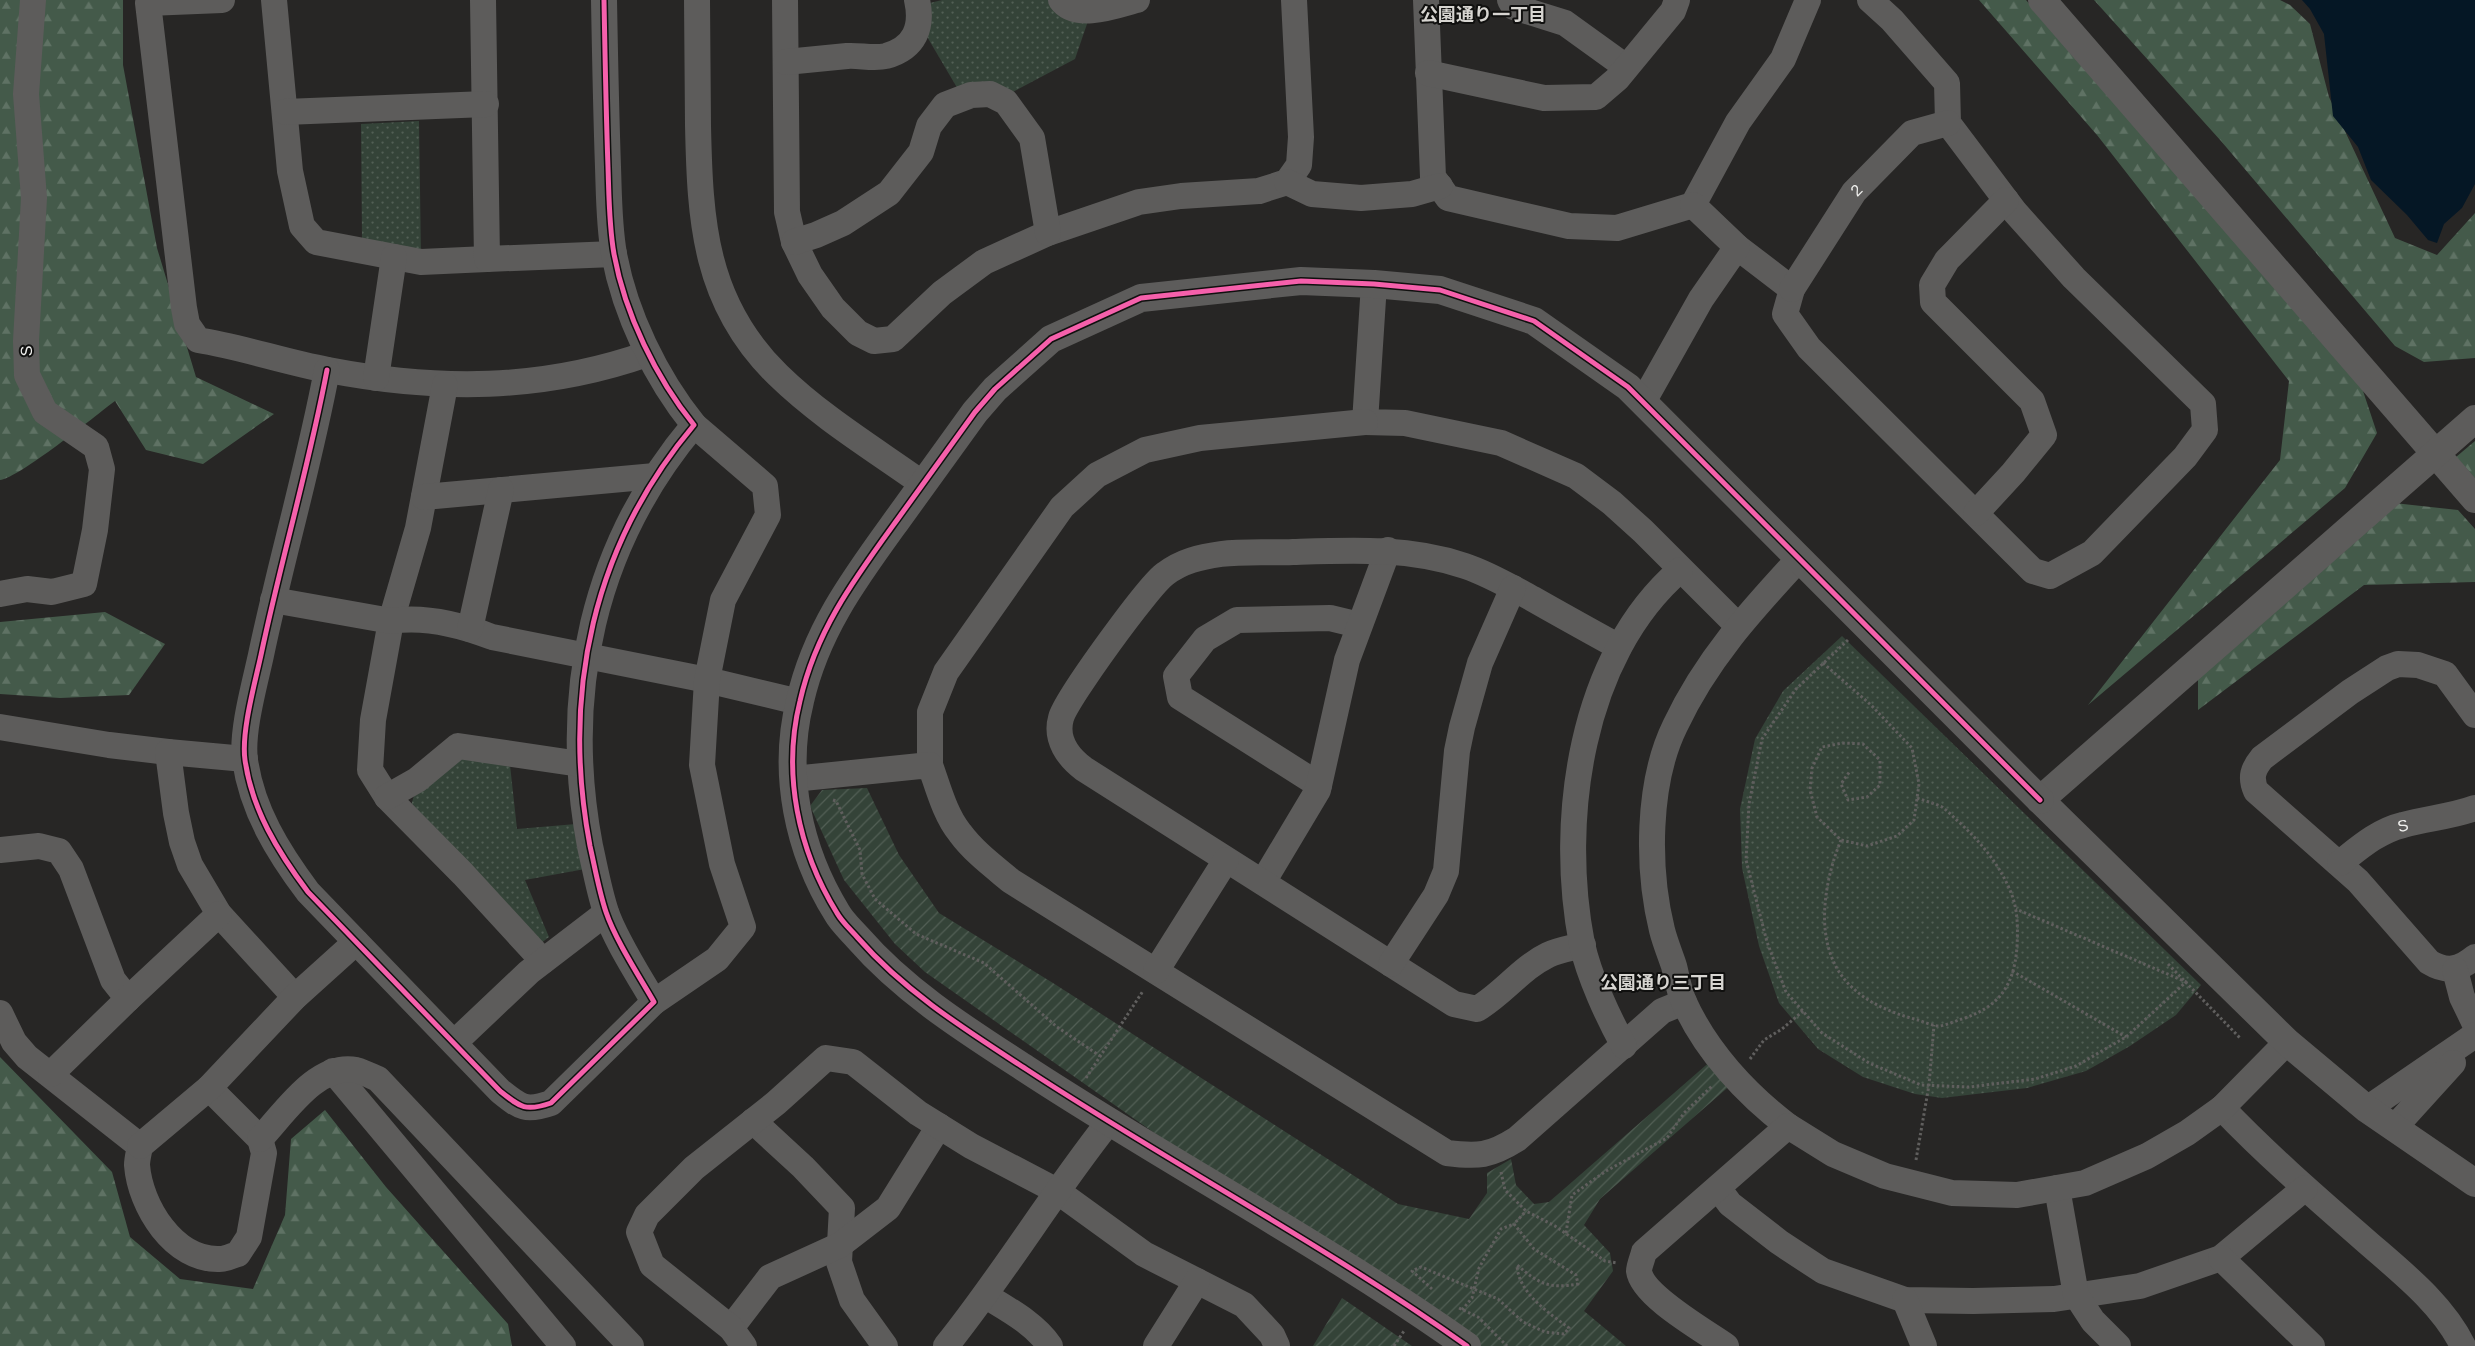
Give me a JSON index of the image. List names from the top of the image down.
{
  "streets": {
    "street": ["2", "S"]
  },
  "districts": ["公園通り一丁目", "公園通り三丁目"]
}
